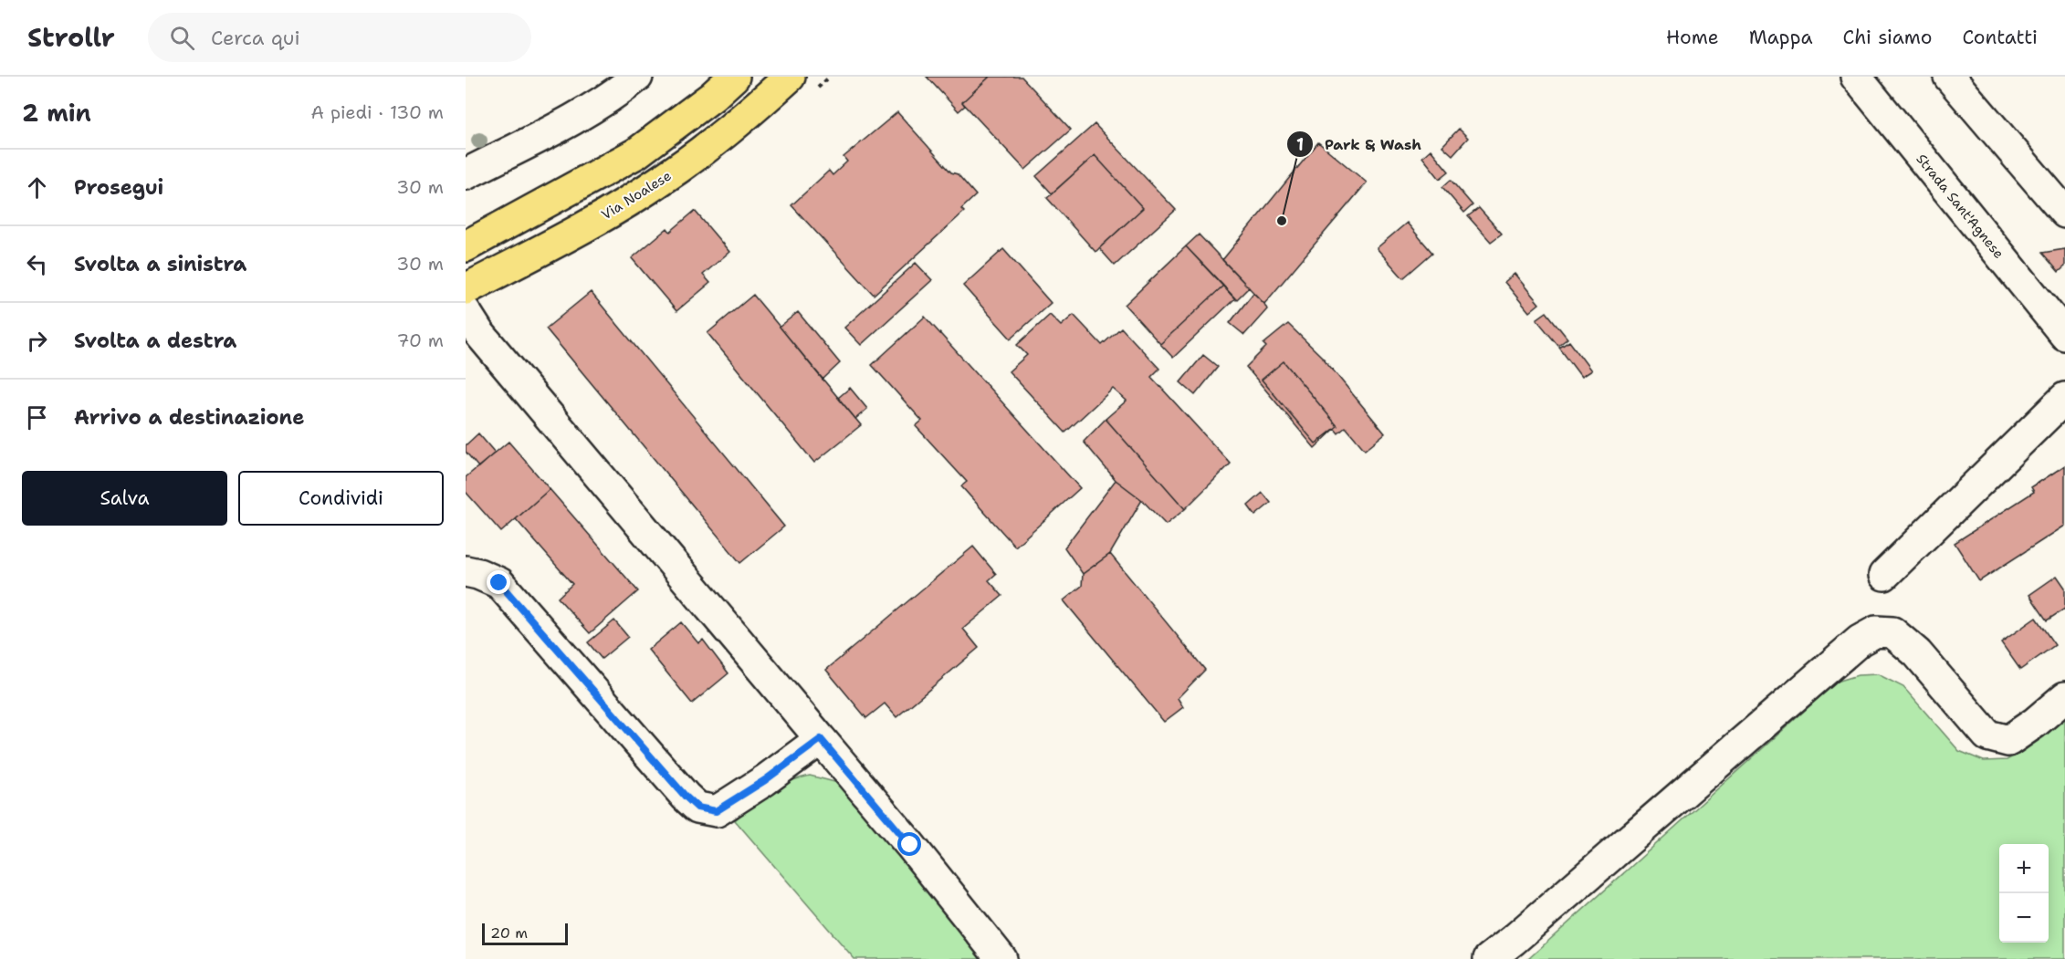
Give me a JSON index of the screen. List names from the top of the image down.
{
  "streets": {
    "main road": ["Via Noalese"],
    "street": ["Strada Sant'Agnese"]
  },
  "places": ["Park & Wash"],
  "scale_bar": "20 m",
  "page": {
    "header": "Strollr",
    "search": "Cerca qui",
    "nav": [
      "Home",
      "Mappa",
      "Chi siamo",
      "Contatti"
    ],
    "heading": ["2 min", "A piedi · 130 m"],
    "list": [
      ["Prosegui", "30 m"],
      ["Svolta a sinistra", "30 m"],
      ["Svolta a destra", "70 m"],
      "Arrivo a destinazione"
    ],
    "buttons": ["Salva", "Condividi"],
    "map_buttons": ["+", "−"],
    "scale": "20 m"
  }
}
